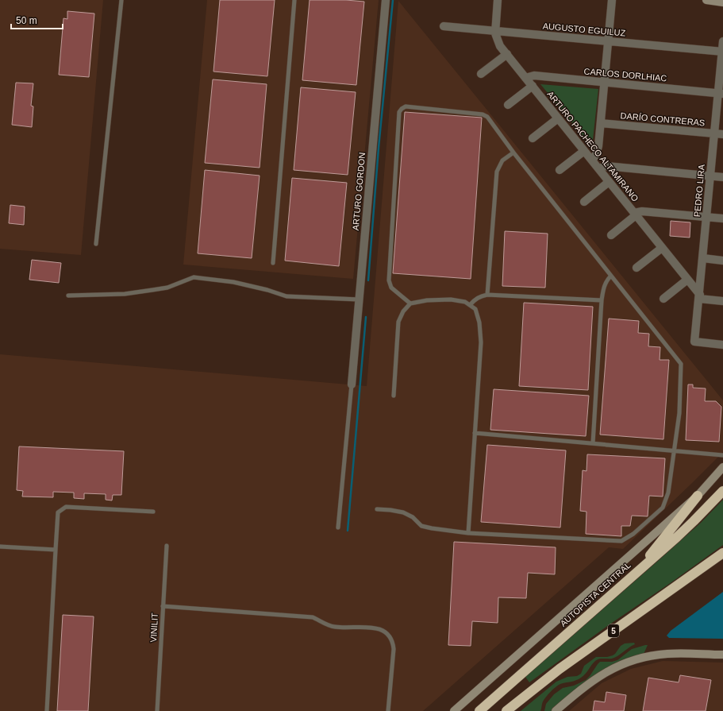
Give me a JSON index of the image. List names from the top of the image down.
{
  "streets": {
    "highway": ["AUTOPISTA CENTRAL", "5"],
    "street": [
      "AUGUSTO EGUILUZ",
      "CARLOS DORLHIAC",
      "DARÍO CONTRERAS",
      "ARTURO PACHECO ALTAMIRANO",
      "PEDRO LIRA",
      "ARTURO GORDON"
    ],
    "lane": ["VINILIT"]
  },
  "crossings": [
    ["AUGUSTO EGUILUZ", "ARTURO PACHECO ALTAMIRANO"],
    ["AUGUSTO EGUILUZ", "PEDRO LIRA"],
    ["CARLOS DORLHIAC", "ARTURO PACHECO ALTAMIRANO"],
    ["CARLOS DORLHIAC", "PEDRO LIRA"],
    ["DARÍO CONTRERAS", "PEDRO LIRA"],
    ["ARTURO PACHECO ALTAMIRANO", "PEDRO LIRA"]
  ],
  "scale_bar": "50 m"
}
